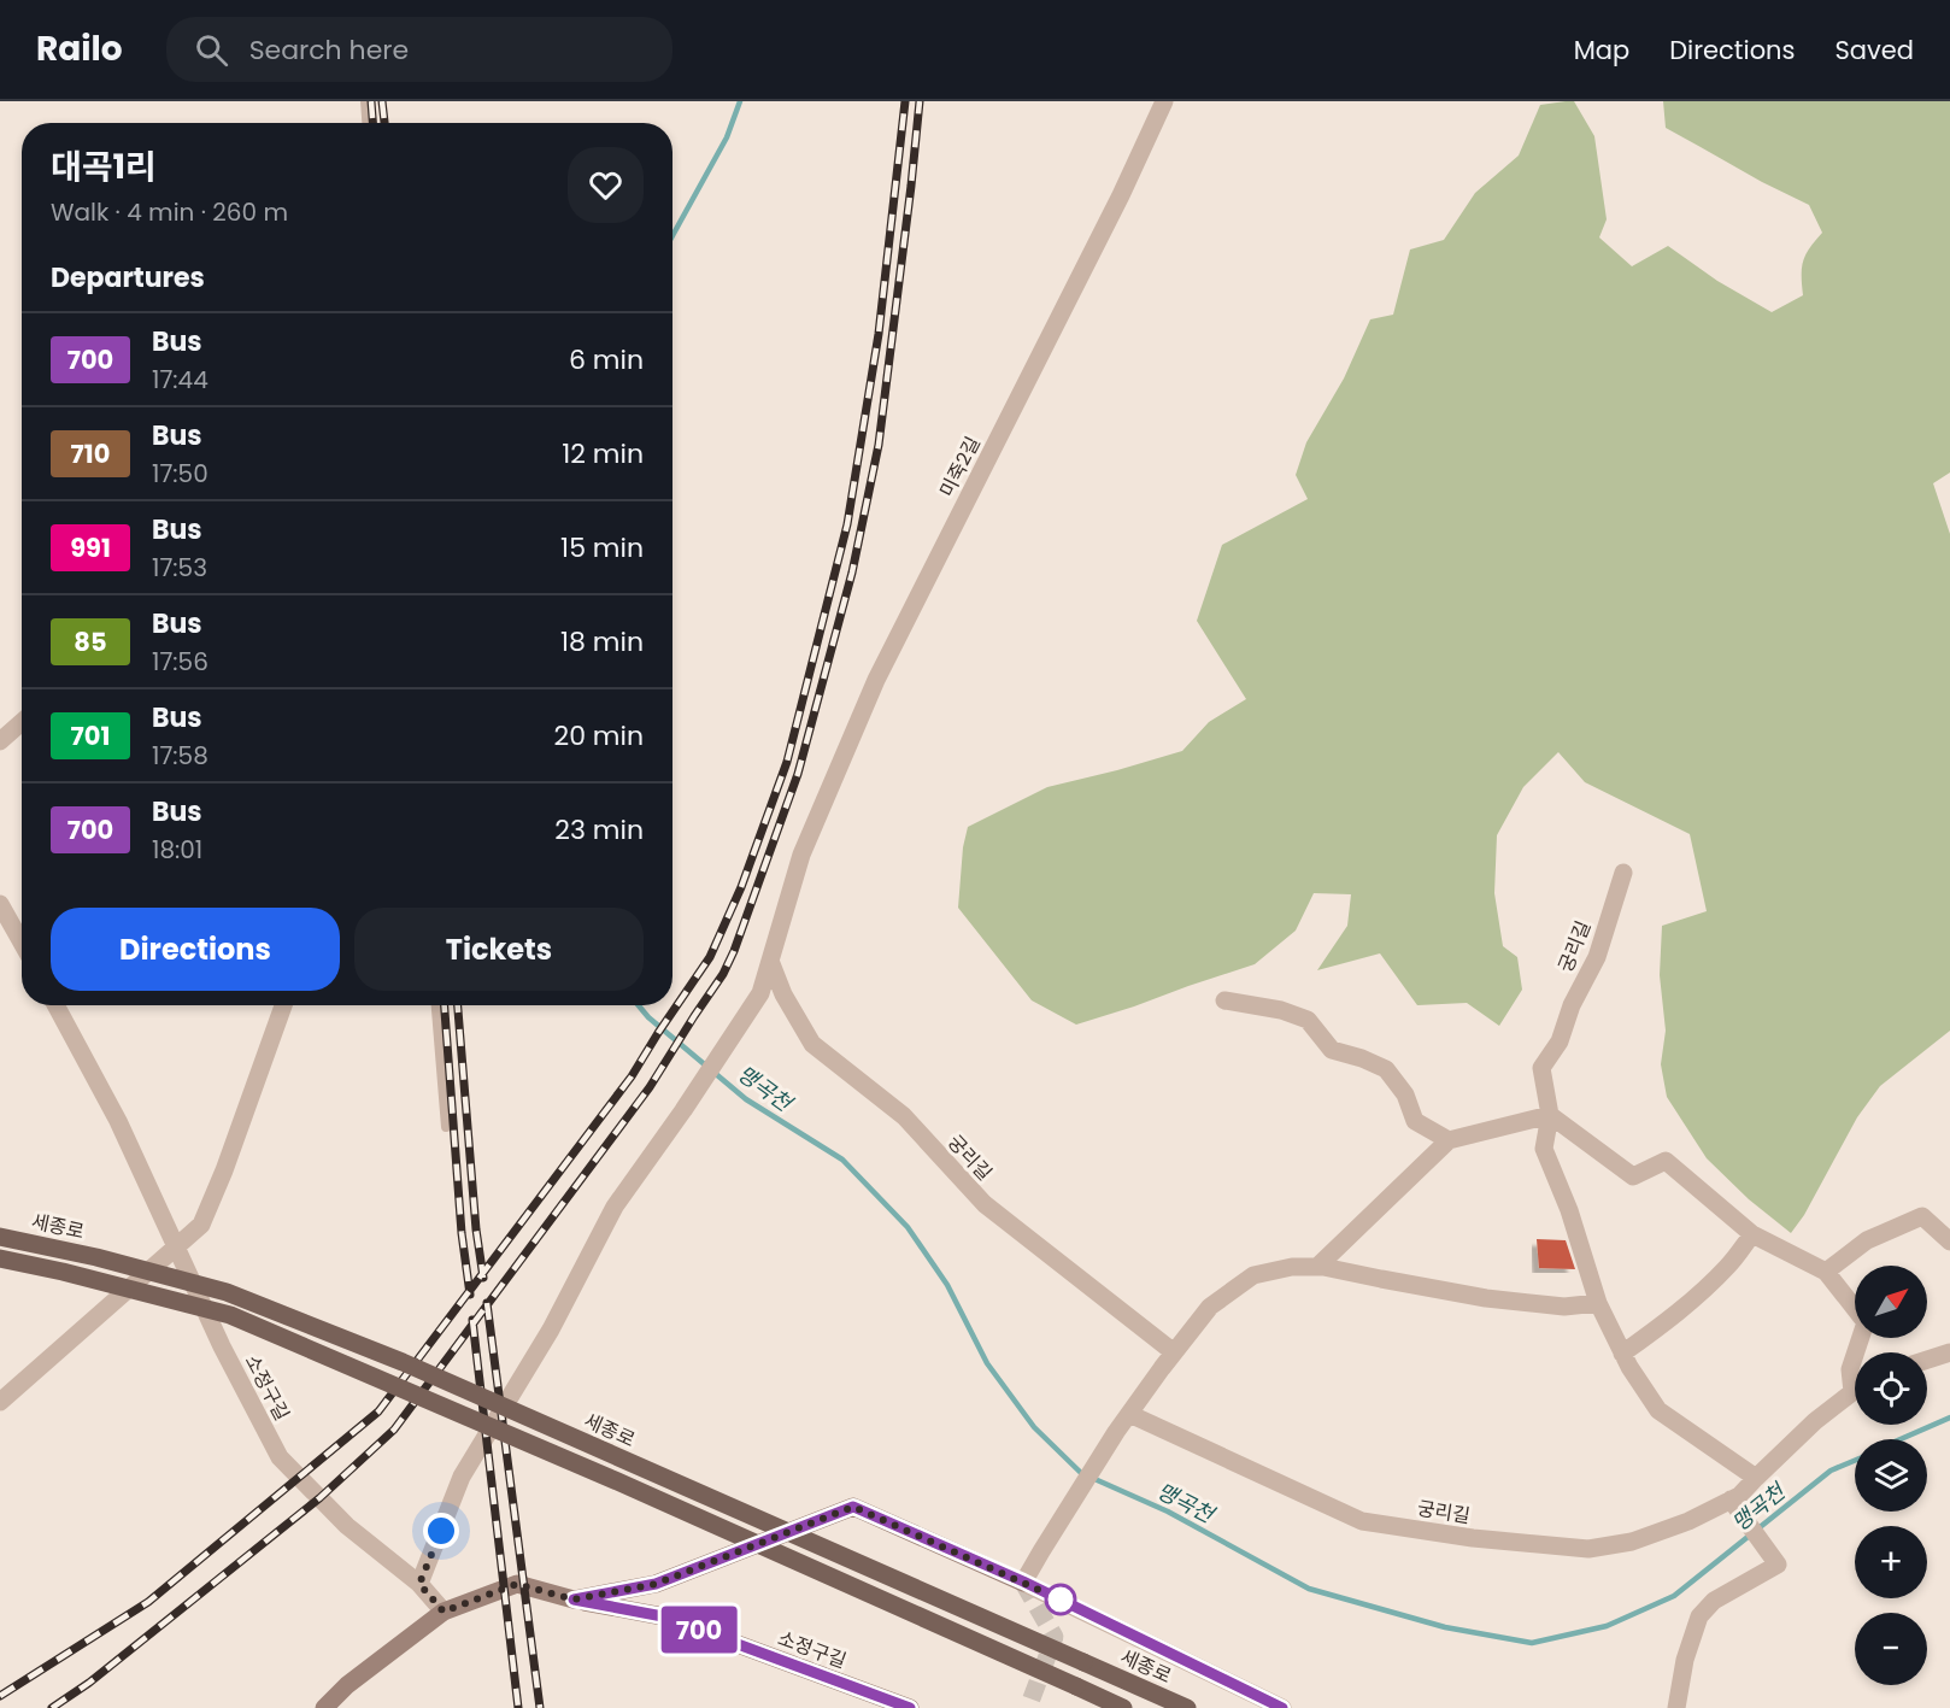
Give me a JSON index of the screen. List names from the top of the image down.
{
  "streets": {
    "main road": ["세종로"],
    "street": ["미죽2길", "궁리길", "소정구길"]
  },
  "crossings": [
    ["미죽2길", "궁리길"],
    ["미죽2길", "소정구길"]
  ],
  "water": ["맹곡천"],
  "lines": ["bus line 700"],
  "north": "top right",
  "page": {
    "header": "Railo",
    "search": "Search here",
    "nav": ["Map", "Directions", "Saved"],
    "on_map": "700",
    "heading": [
      ["대곡1리", "Walk · 4 min · 260 m"],
      "Departures"
    ],
    "list": [
      {
        "mark": "700",
        "name": "Bus",
        "note": "17:44",
        "value": "6 min"
      },
      {
        "mark": "710",
        "name": "Bus",
        "note": "17:50",
        "value": "12 min"
      },
      {
        "mark": "991",
        "name": "Bus",
        "note": "17:53",
        "value": "15 min"
      },
      {
        "mark": "85",
        "name": "Bus",
        "note": "17:56",
        "value": "18 min"
      },
      {
        "mark": "701",
        "name": "Bus",
        "note": "17:58",
        "value": "20 min"
      },
      {
        "mark": "700",
        "name": "Bus",
        "note": "18:01",
        "value": "23 min"
      }
    ],
    "buttons": ["Directions", "Tickets"],
    "map_buttons": ["+", "−"]
  }
}
